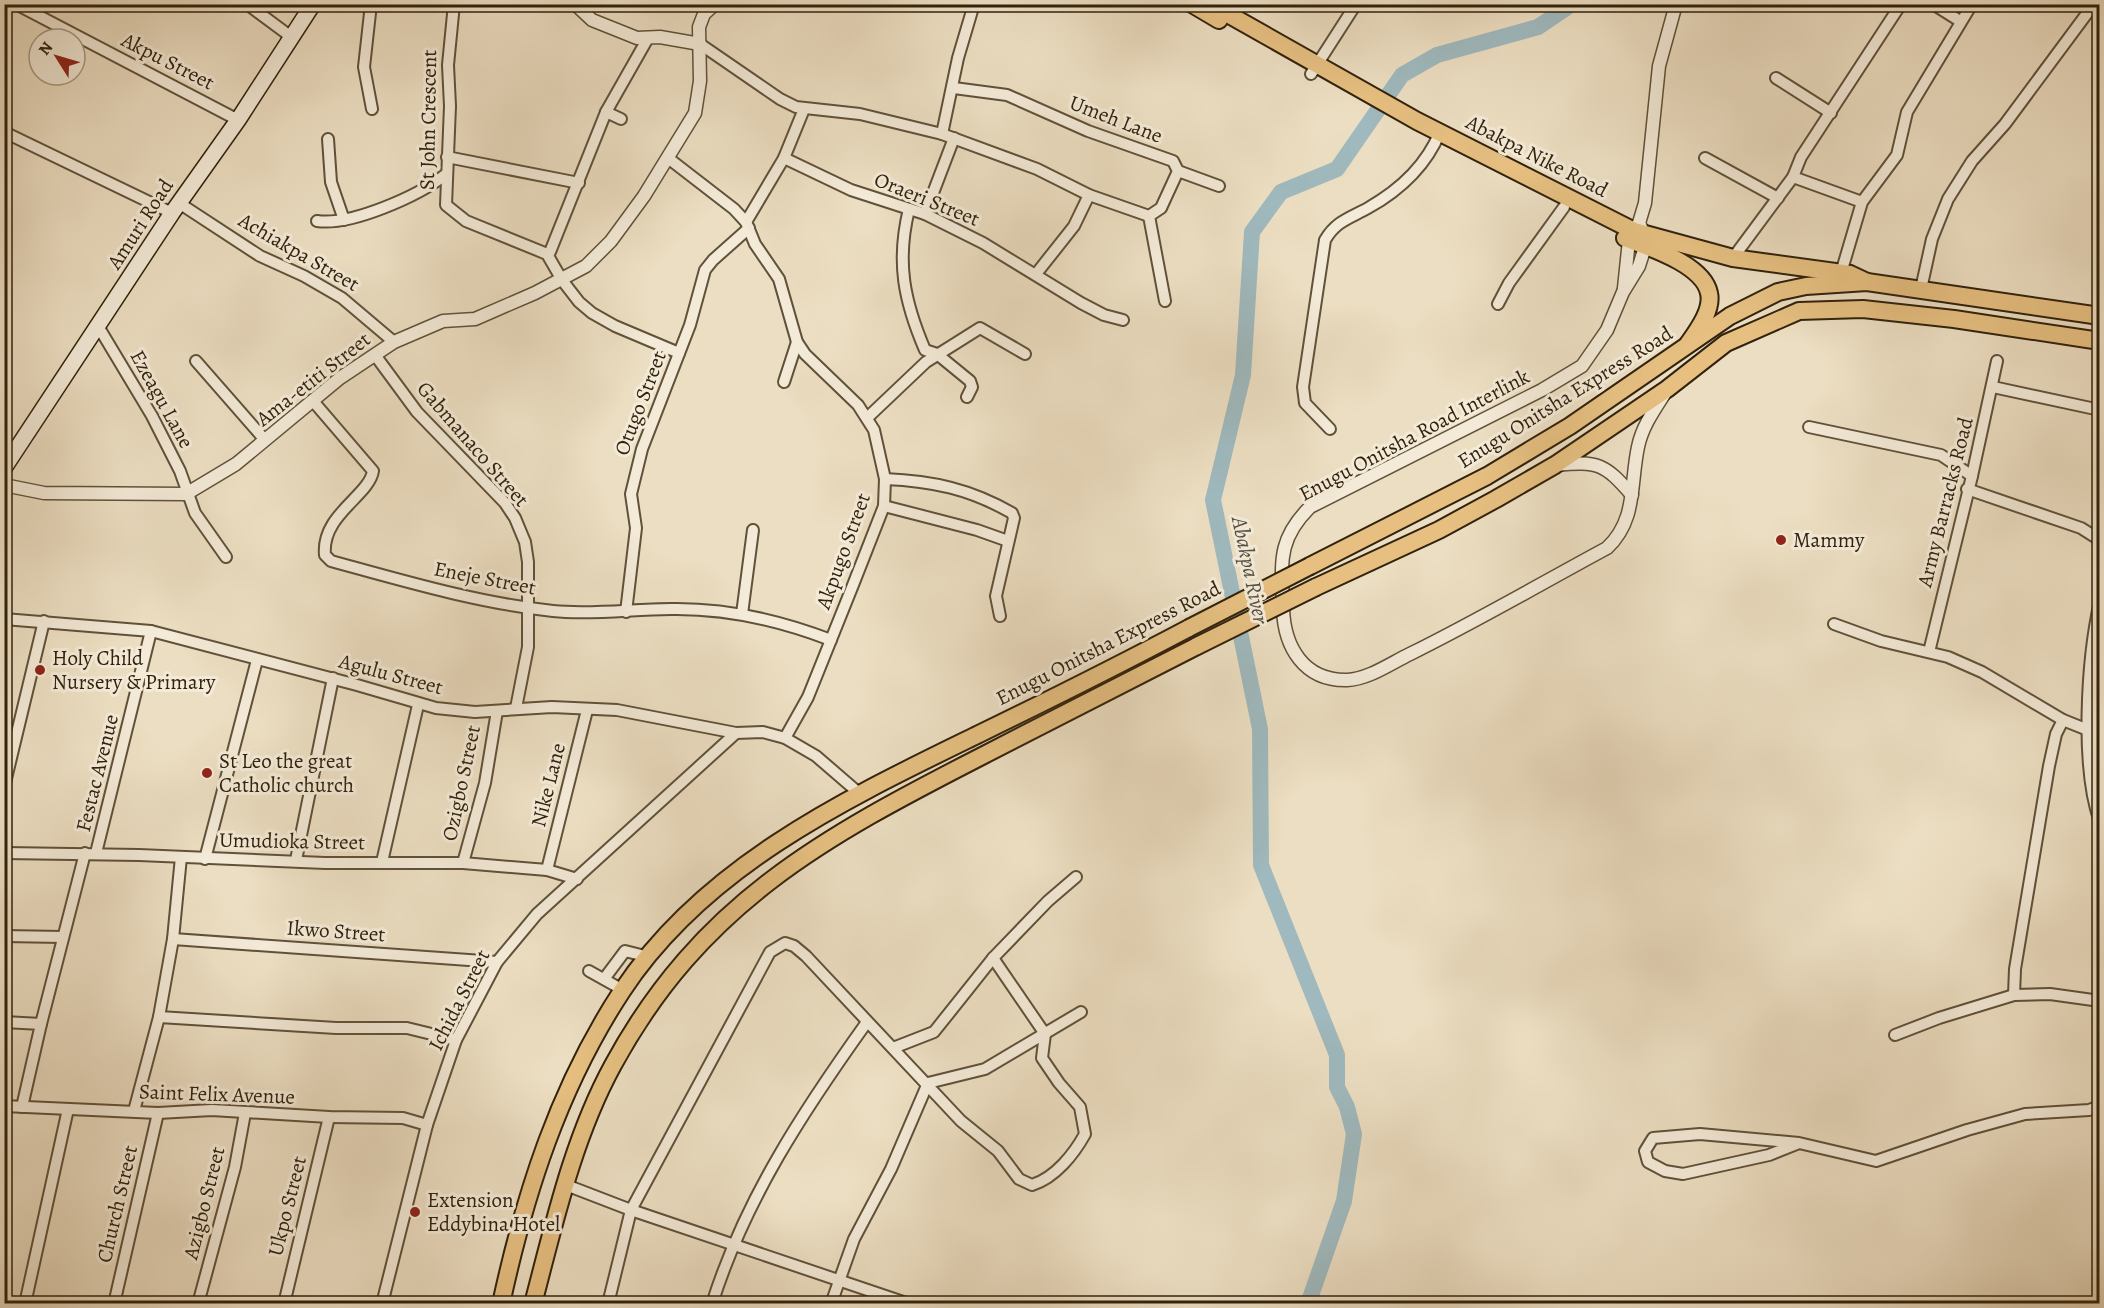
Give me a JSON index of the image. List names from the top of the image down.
{
  "streets": {
    "main road": ["Abakpa Nike Road", "Amuri Road", "Enugu Onitsha Express Road"],
    "street": [
      "Akpu Street",
      "Umeh Lane",
      "St John Crescent",
      "Oraeri Street",
      "Achiakpa Street",
      "Ama-etiti Street",
      "Ezeagu Lane",
      "Otugo Street",
      "Enugu Onitsha Road Interlink",
      "Gabmanaco Street",
      "Army Barracks Road",
      "Akpugo Street",
      "Eneje Street",
      "Agulu Street",
      "Festac Avenue",
      "Ozigbo Street",
      "Nike Lane",
      "Umudioka Street",
      "Ikwo Street",
      "Ichida Street",
      "Saint Felix Avenue",
      "Azigbo Street",
      "Church Street",
      "Ukpo Street"
    ]
  },
  "crossings": [
    ["Akpu Street", "Amuri Road"],
    ["Abakpa Nike Road", "Enugu Onitsha Express Road"],
    ["Abakpa Nike Road", "Enugu Onitsha Road Interlink"],
    ["Oraeri Street", "Otugo Street"],
    ["Amuri Road", "Achiakpa Street"],
    ["Amuri Road", "Ezeagu Lane"],
    ["Achiakpa Street", "Ama-etiti Street"],
    ["Ama-etiti Street", "Ezeagu Lane"],
    ["Ama-etiti Street", "Gabmanaco Street"],
    ["Ama-etiti Street", "Akpugo Street"],
    ["Ama-etiti Street", "Eneje Street"],
    ["Enugu Onitsha Express Road", "Enugu Onitsha Road Interlink"],
    ["Enugu Onitsha Express Road", "Agulu Street"],
    ["Otugo Street", "Akpugo Street"],
    ["Otugo Street", "Eneje Street"],
    ["Gabmanaco Street", "Eneje Street"],
    ["Gabmanaco Street", "Agulu Street"],
    ["Akpugo Street", "Eneje Street"],
    ["Akpugo Street", "Agulu Street"],
    ["Agulu Street", "Festac Avenue"],
    ["Agulu Street", "Ozigbo Street"],
    ["Agulu Street", "Nike Lane"],
    ["Agulu Street", "Ichida Street"],
    ["Festac Avenue", "Umudioka Street"],
    ["Ozigbo Street", "Umudioka Street"],
    ["Nike Lane", "Umudioka Street"],
    ["Umudioka Street", "Ichida Street"],
    ["Ikwo Street", "Ichida Street"],
    ["Ichida Street", "Saint Felix Avenue"],
    ["Saint Felix Avenue", "Azigbo Street"],
    ["Saint Felix Avenue", "Church Street"],
    ["Saint Felix Avenue", "Ukpo Street"]
  ],
  "water": ["Abakpa River"],
  "places": [
    "Mammy",
    "Holy Child Nursery & Primary",
    "St Leo the great Catholic church",
    "Extension Eddybina Hotel"
  ],
  "north": "top left"
}
